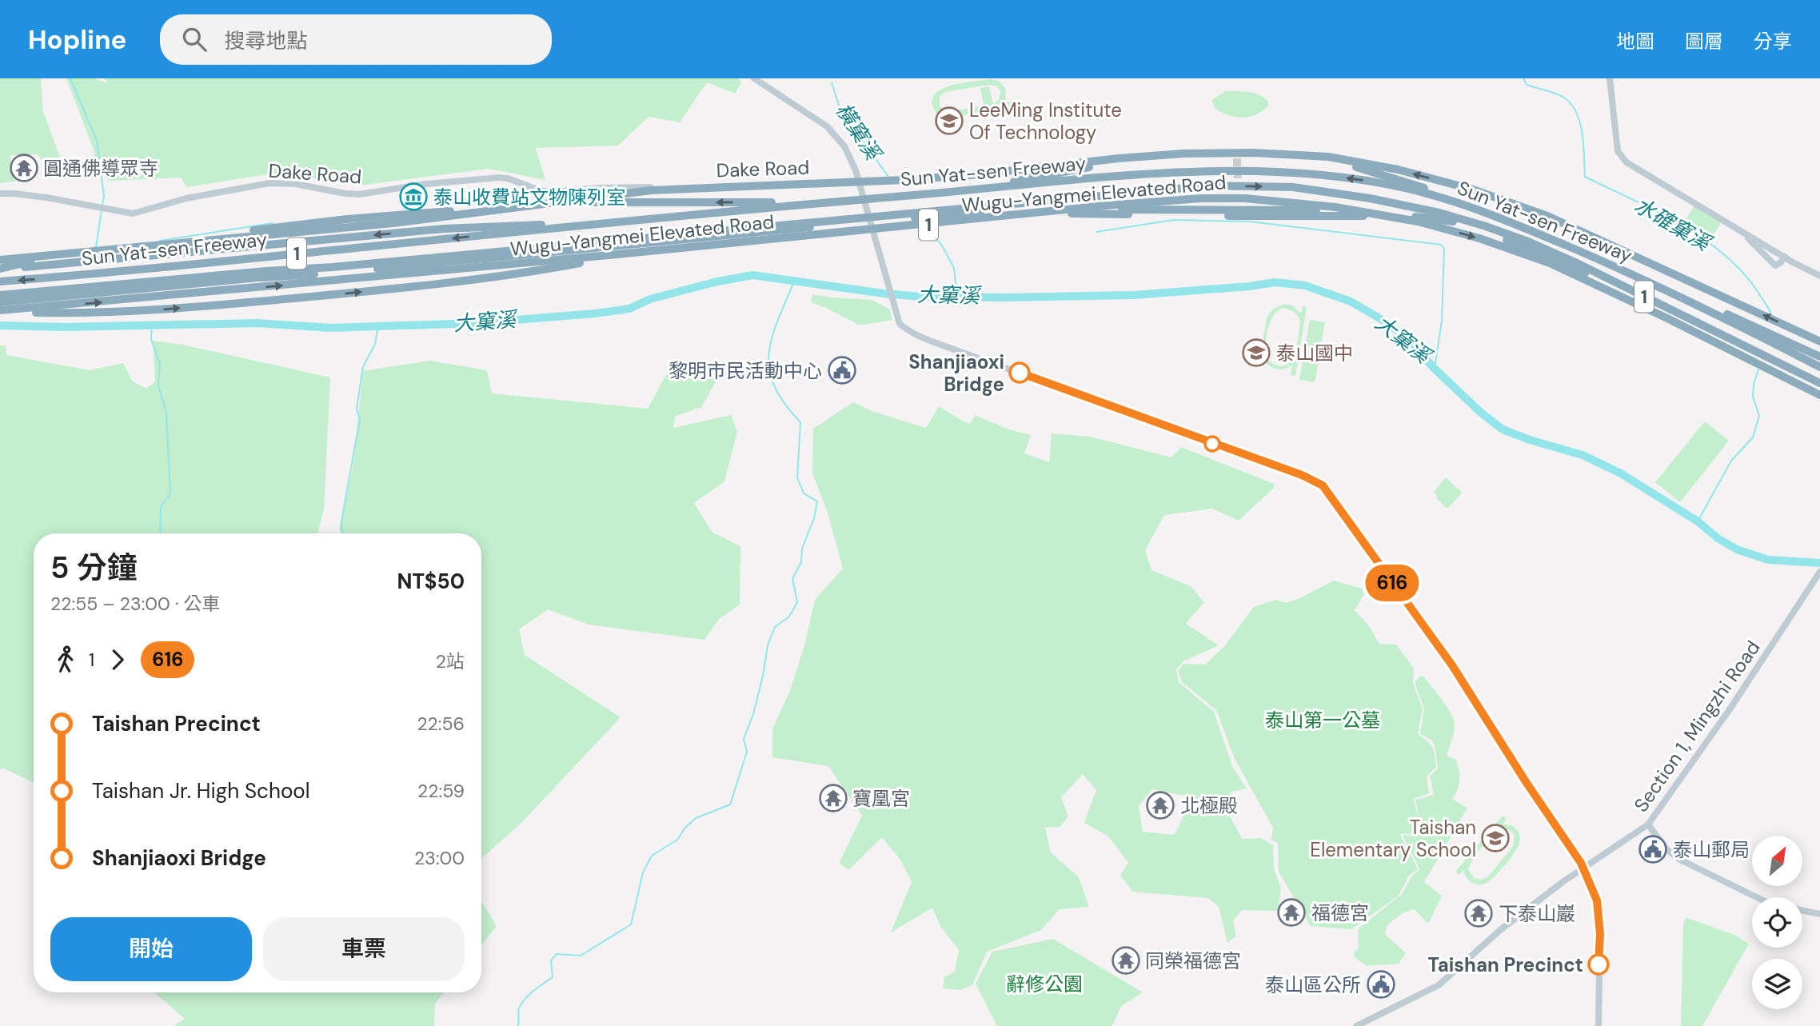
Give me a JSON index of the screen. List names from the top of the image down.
{
  "streets": {
    "highway": ["Sun Yat-sen Freeway", "Wugu-Yangmei Elevated Road", "1"],
    "main road": ["Dake Road", "Section 1, Mingzhi Road"]
  },
  "water": ["橫窠溪", "水確窠溪", "大窠溪"],
  "parks": ["泰山第一公墓", "辭修公園"],
  "places": {
    "school or university": ["LeeMing Institute Of Technology", "泰山國中", "Taishan Elementary School"],
    "temple": [
      "圓通佛導眾寺",
      "寶凰宮",
      "北極殿",
      "福德宮",
      "下泰山巖",
      "同榮福德宮"
    ],
    "museum": ["泰山收費站文物陳列室"],
    "public building": ["黎明市民活動中心", "泰山郵局", "泰山區公所"],
    "other": ["Shanjiaoxi Bridge", "Taishan Precinct"]
  },
  "lines": ["bus line 616"],
  "north": "top right",
  "page": {
    "header": "Hopline",
    "search": "搜尋地點",
    "nav": ["地圖", "圖層", "分享"],
    "on_map": "616",
    "heading": ["5 分鐘", "22:55 – 23:00 · 公車", "NT$50"],
    "legs": ["1", "616", "2站"],
    "list": [
      {
        "name": "Taishan Precinct",
        "value": "22:56"
      },
      {
        "name": "Taishan Jr. High School",
        "value": "22:59"
      },
      {
        "name": "Shanjiaoxi Bridge",
        "value": "23:00"
      }
    ],
    "buttons": ["開始", "車票"]
  }
}
